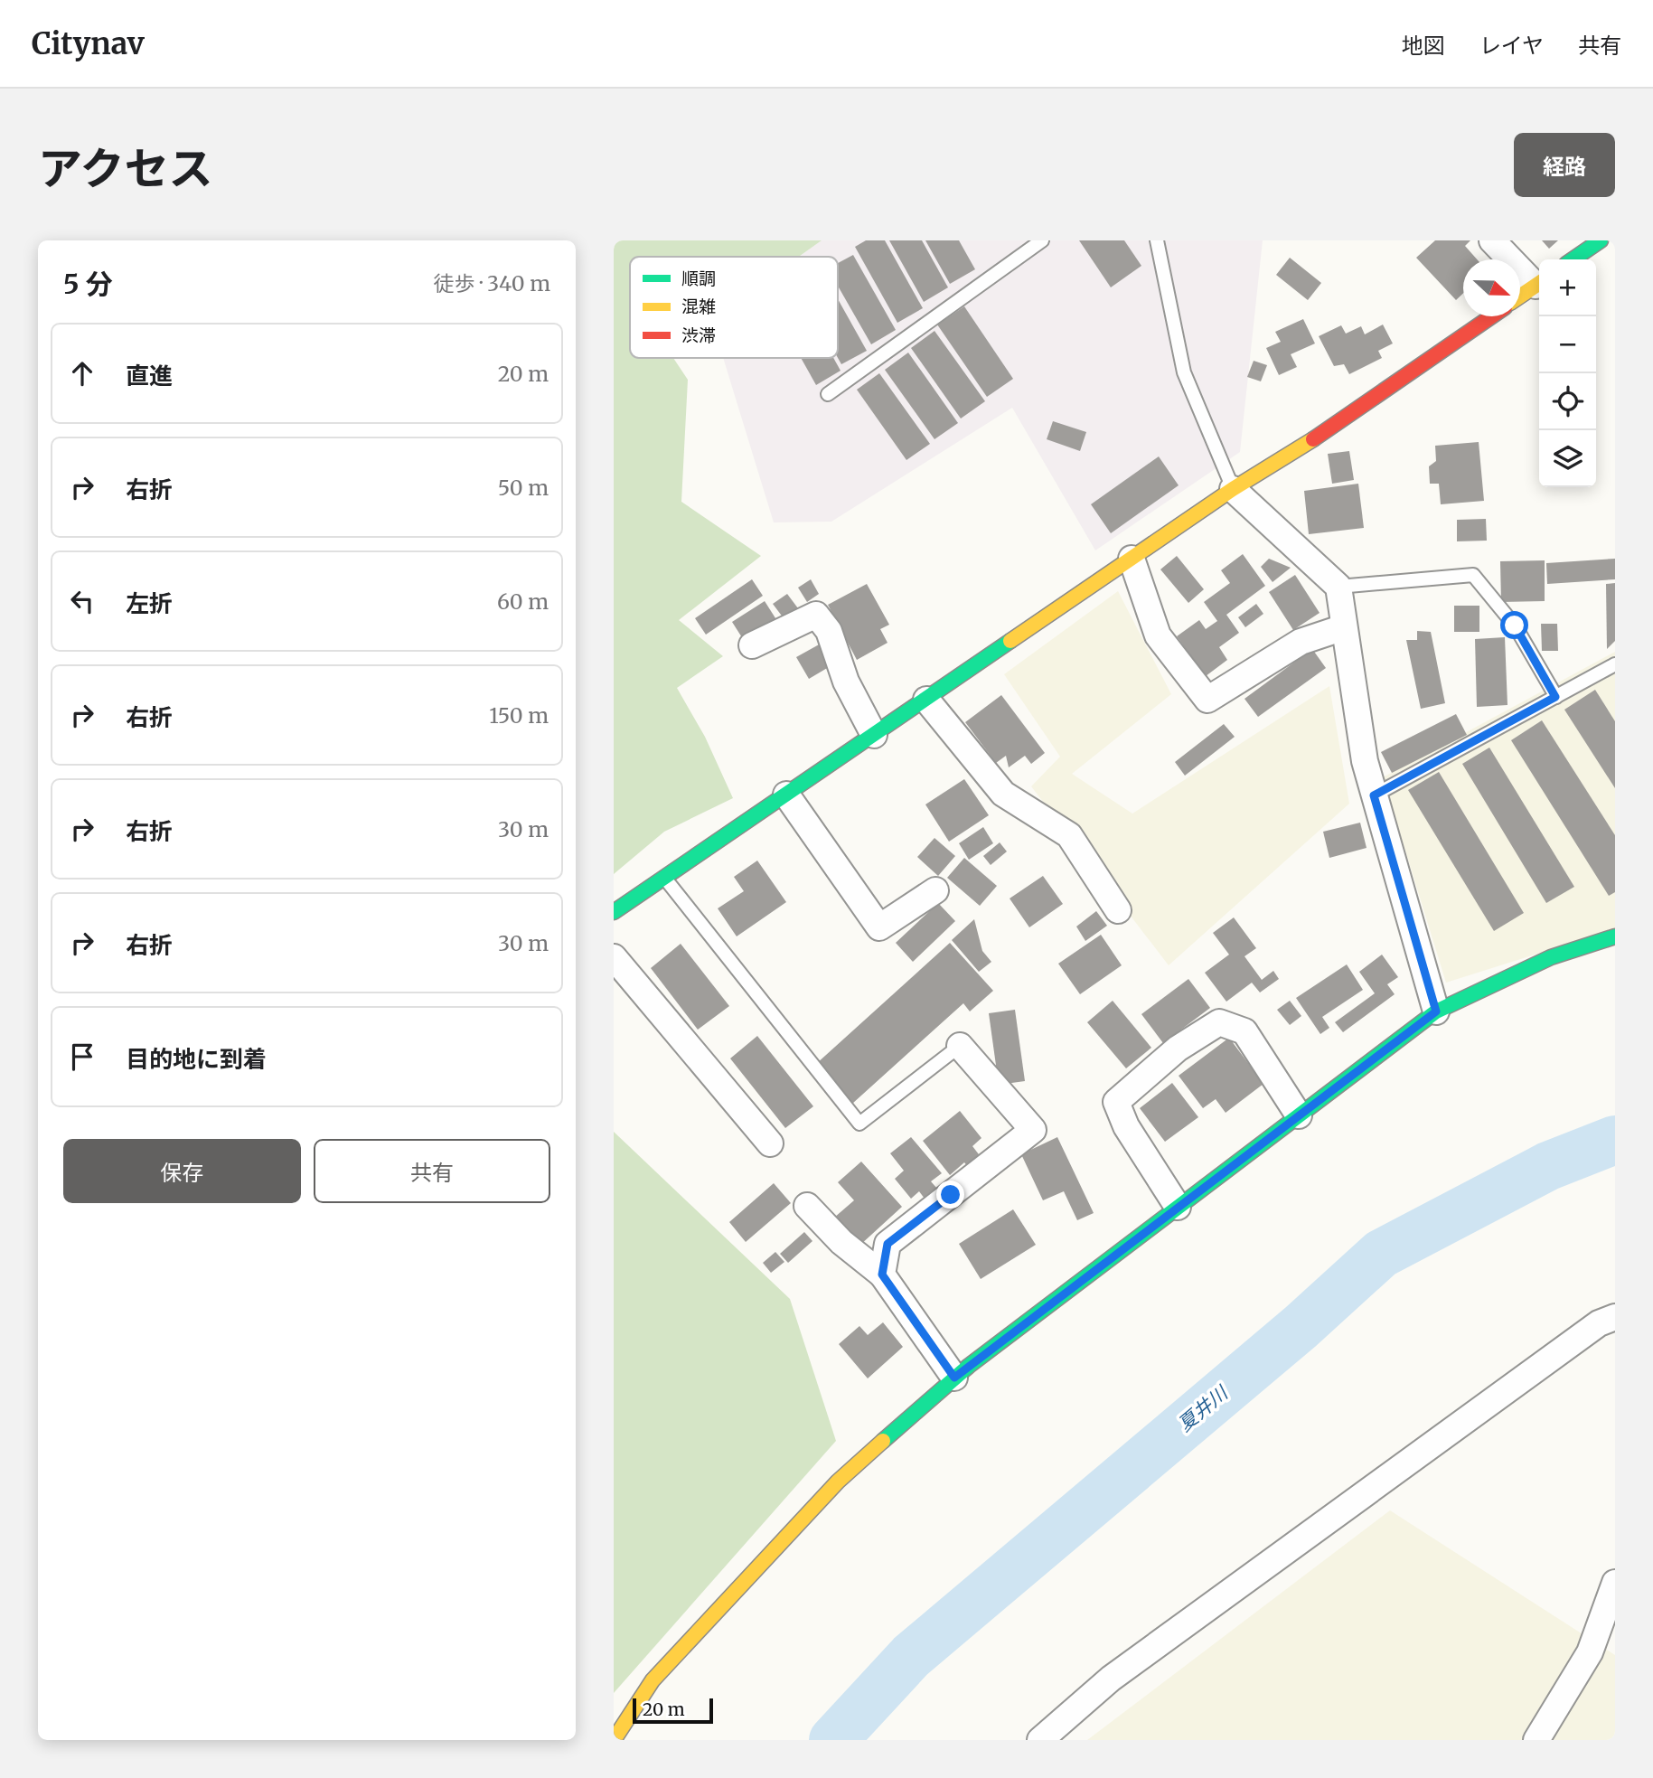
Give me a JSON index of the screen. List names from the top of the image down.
{
  "water": ["夏井川"],
  "legend": ["順調", "混雑", "渋滞"],
  "scale_bar": "20 m",
  "north": "right",
  "page": {
    "header": "Citynav",
    "nav": ["地図", "レイヤ", "共有"],
    "title": "アクセス",
    "buttons": [
      "経路",
      ["保存", "共有"]
    ],
    "heading": ["5 分", "徒歩 · 340 m"],
    "map_buttons": ["+", "−"],
    "list": [
      ["直進", "20 m"],
      ["右折", "50 m"],
      ["左折", "60 m"],
      ["右折", "150 m"],
      ["右折", "30 m"],
      ["右折", "30 m"],
      "目的地に到着"
    ],
    "scale": "20 m"
  }
}
